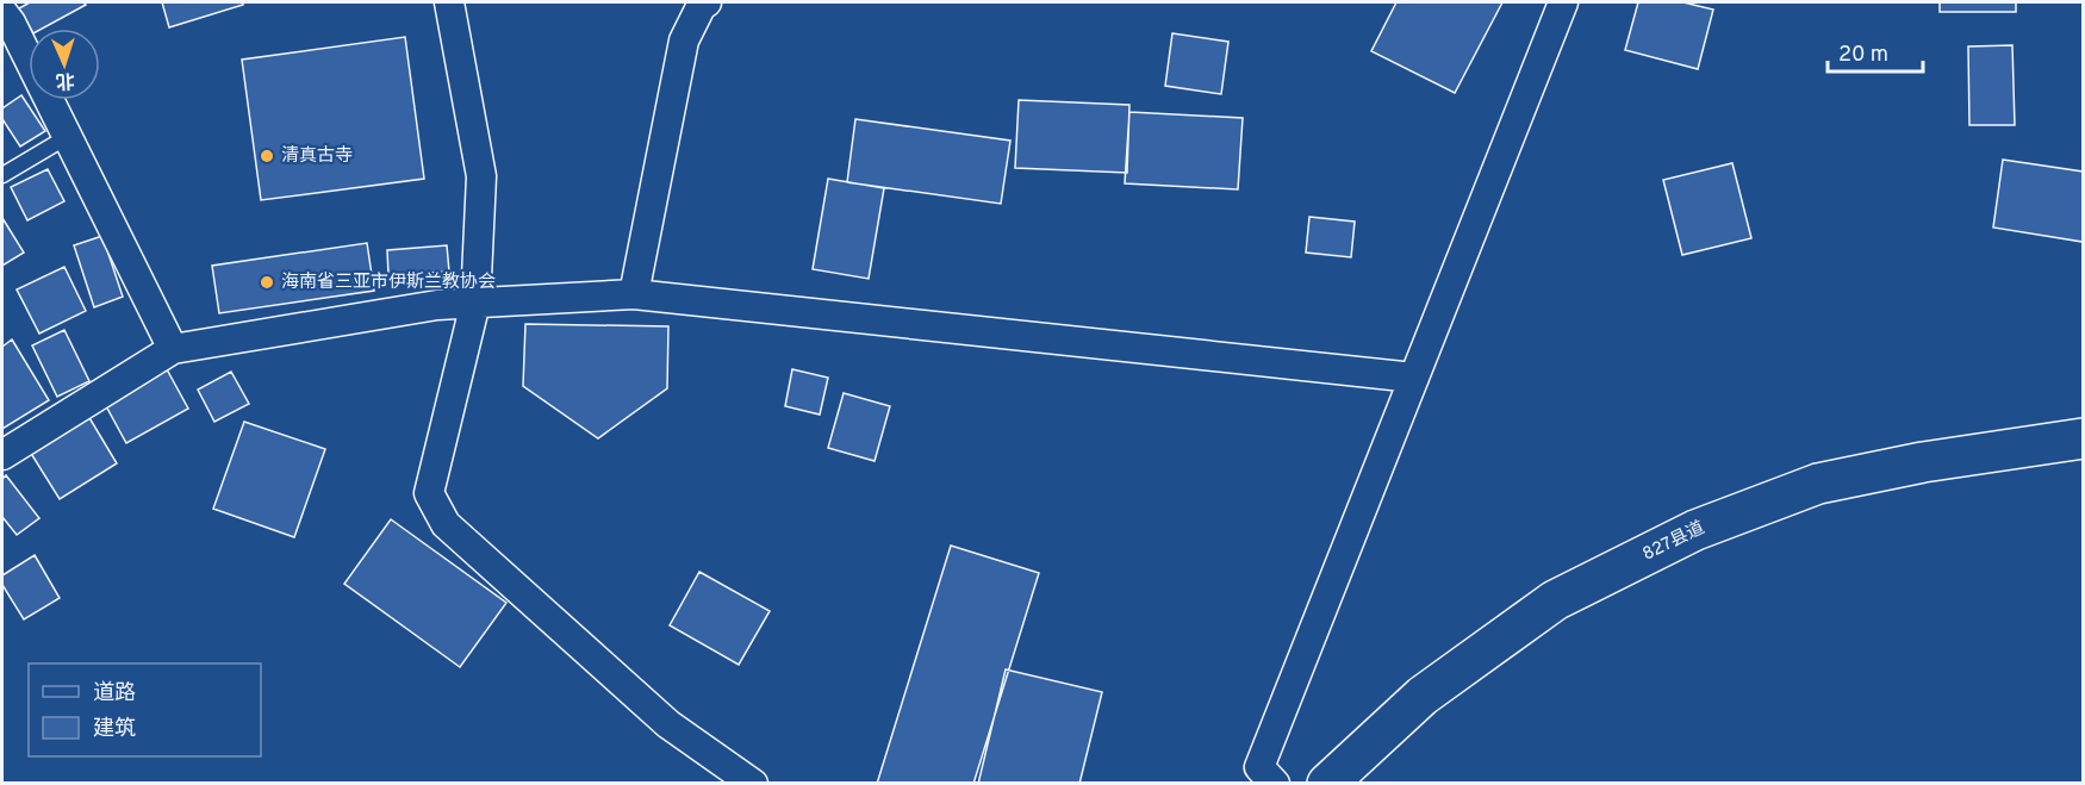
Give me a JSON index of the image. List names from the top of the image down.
{
  "streets": {
    "main road": ["827县道"]
  },
  "places": ["清真古寺", "海南省三亚市伊斯兰教协会"],
  "legend": ["道路", "建筑"],
  "scale_bar": "20 m",
  "north": "bottom"
}
